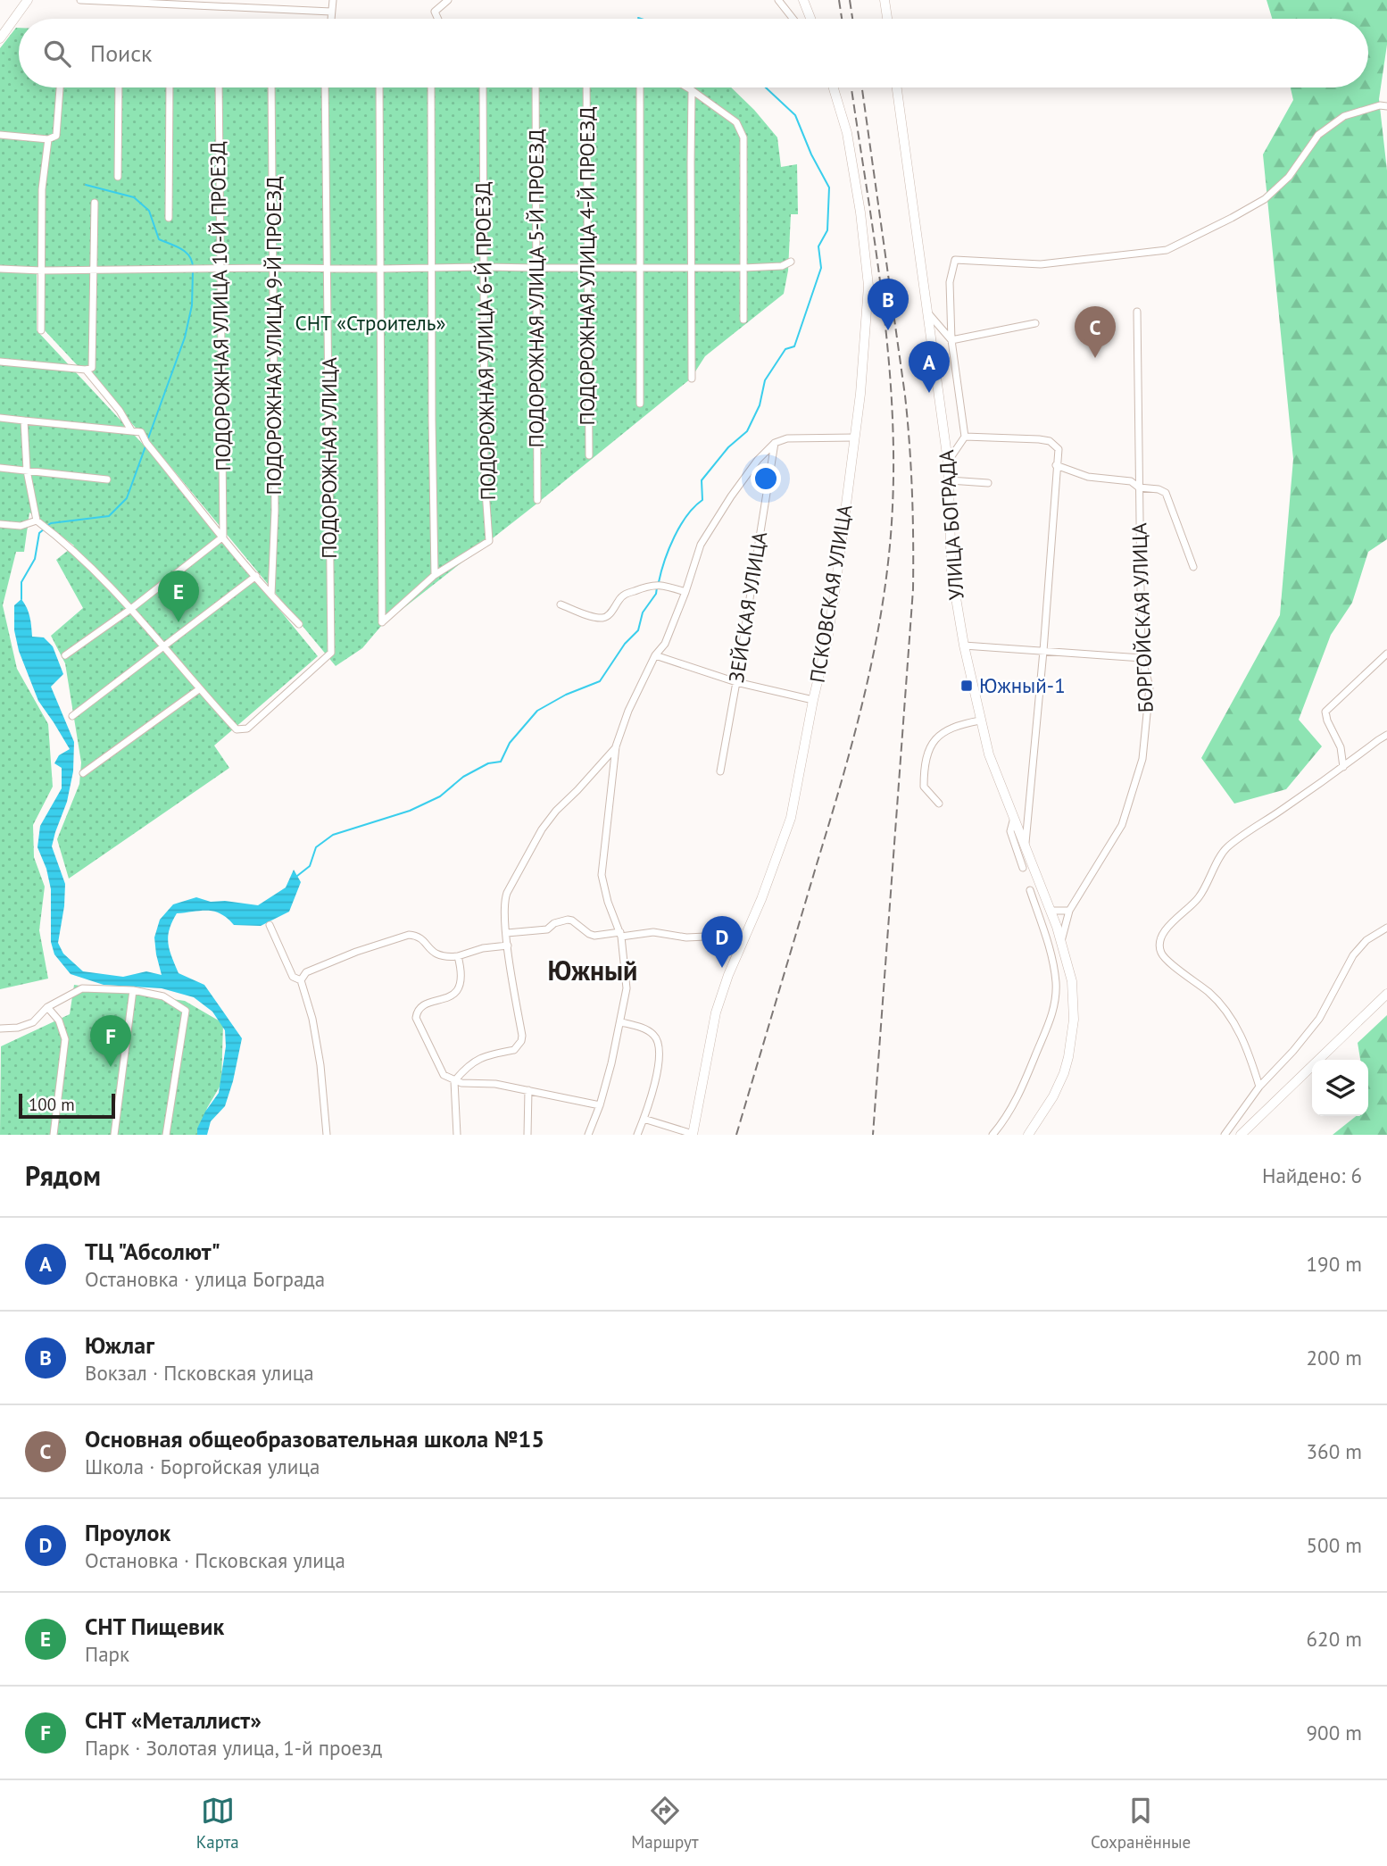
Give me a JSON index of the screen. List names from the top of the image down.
{
  "streets": {
    "main road": ["УЛИЦА БОГРАДА", "ПСКОВСКАЯ УЛИЦА"],
    "street": [
      "ПОДОРОЖНАЯ УЛИЦА 4-Й ПРОЕЗД",
      "ПОДОРОЖНАЯ УЛИЦА 5-Й ПРОЕЗД",
      "ПОДОРОЖНАЯ УЛИЦА 10-Й ПРОЕЗД",
      "ПОДОРОЖНАЯ УЛИЦА 9-Й ПРОЕЗД",
      "ПОДОРОЖНАЯ УЛИЦА 6-Й ПРОЕЗД",
      "ПОДОРОЖНАЯ УЛИЦА",
      "ЗЕЙСКАЯ УЛИЦА",
      "БОРГОЙСКАЯ УЛИЦА"
    ]
  },
  "crossings": [
    ["УЛИЦА БОГРАДА", "БОРГОЙСКАЯ УЛИЦА"]
  ],
  "districts": ["Южный"],
  "parks": ["СНТ «Строитель»"],
  "places": {
    "transit": ["Южный-1"]
  },
  "scale_bar": "100 m",
  "page": {
    "search": "Поиск",
    "pins": [
      "B",
      "C",
      "A",
      "E",
      "D",
      "F"
    ],
    "scale": "100 m",
    "heading": ["Рядом", "Найдено: 6"],
    "list": [
      {
        "mark": "A",
        "name": "ТЦ \"Абсолют\"",
        "note": "Остановка · улица Бограда",
        "value": "190 m"
      },
      {
        "mark": "B",
        "name": "Южлаг",
        "note": "Вокзал · Псковская улица",
        "value": "200 m"
      },
      {
        "mark": "C",
        "name": "Основная общеобразовательная школа №15",
        "note": "Школа · Боргойская улица",
        "value": "360 m"
      },
      {
        "mark": "D",
        "name": "Проулок",
        "note": "Остановка · Псковская улица",
        "value": "500 m"
      },
      {
        "mark": "E",
        "name": "СНТ Пищевик",
        "note": "Парк",
        "value": "620 m"
      },
      {
        "mark": "F",
        "name": "СНТ «Металлист»",
        "note": "Парк · Золотая улица, 1-й проезд",
        "value": "900 m"
      }
    ],
    "nav": ["Карта", "Маршрут", "Сохранённые"]
  }
}
